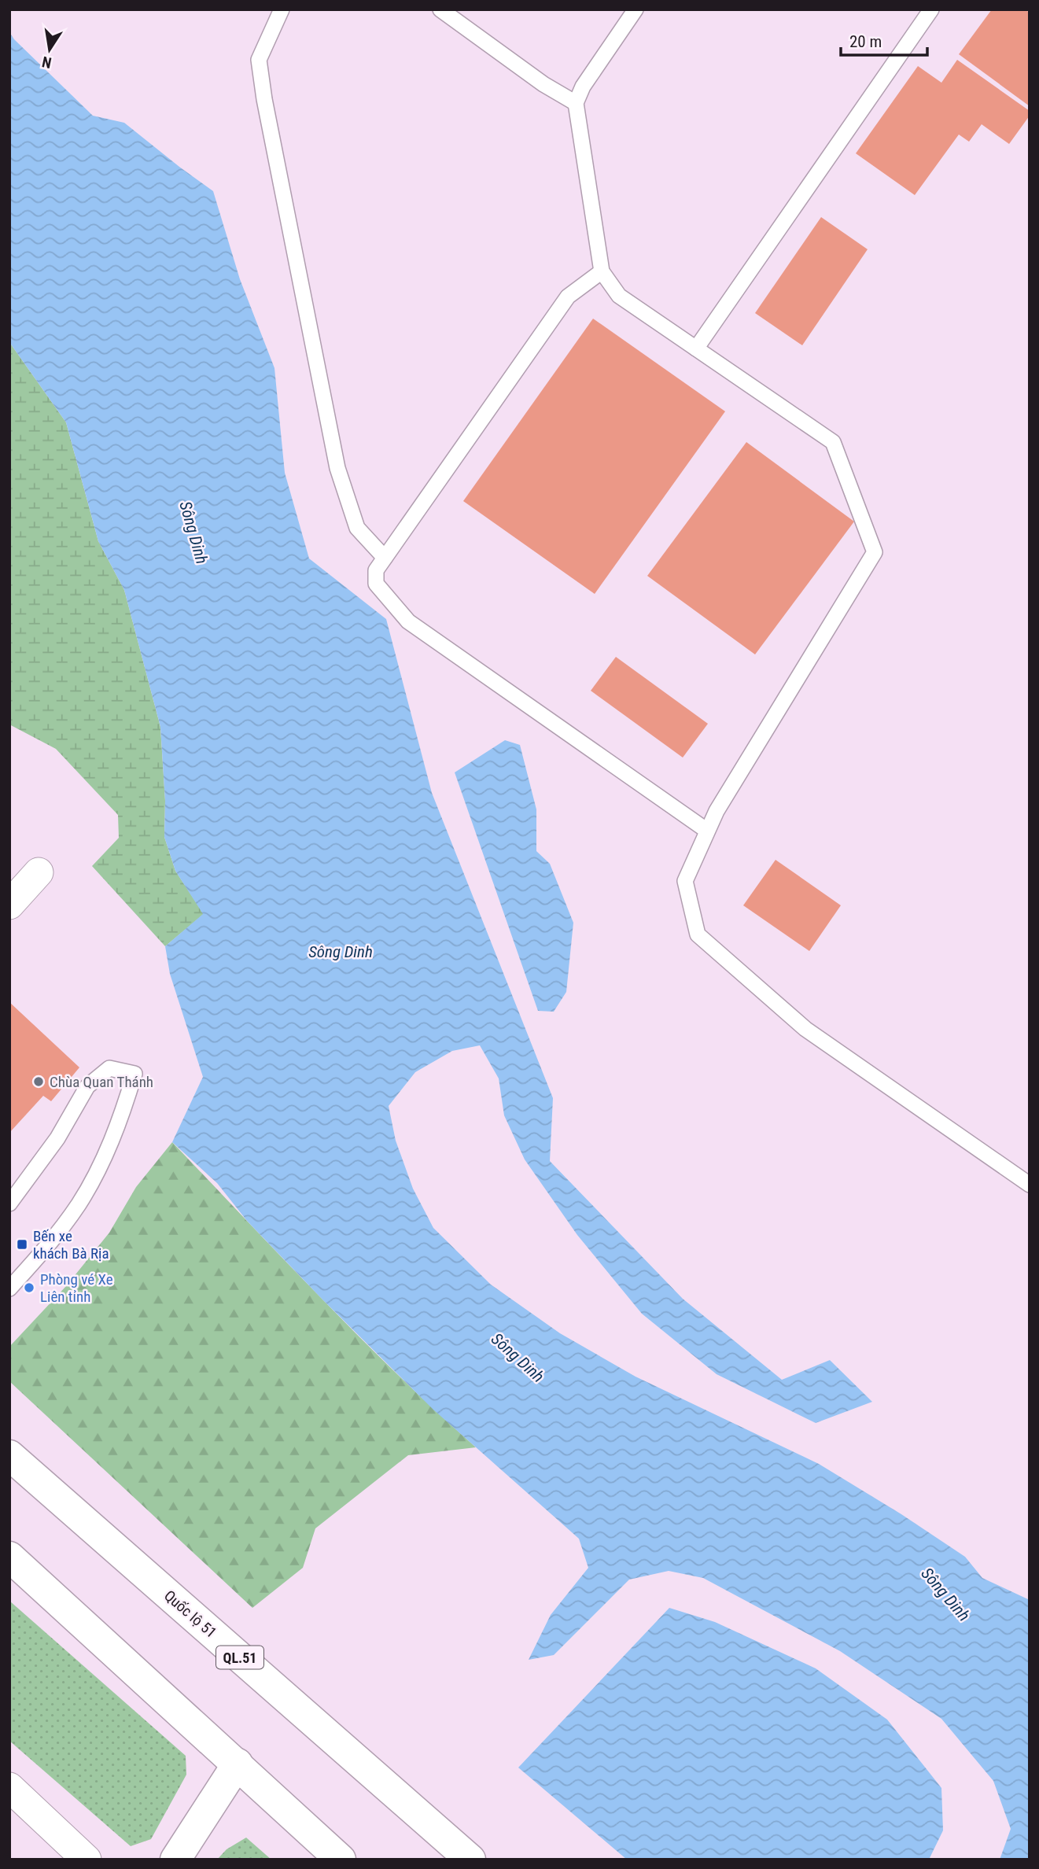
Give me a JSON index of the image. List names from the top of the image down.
{
  "streets": {
    "main road": ["Quốc lộ 51", "QL.51"]
  },
  "water": ["Sông Dinh"],
  "places": {
    "other": ["Chùa Quan Thánh", "Phòng vé Xe Liên tỉnh"],
    "transit": ["Bến xe khách Bà Rịa"]
  },
  "scale_bar": "20 m",
  "north": "bottom"
}
